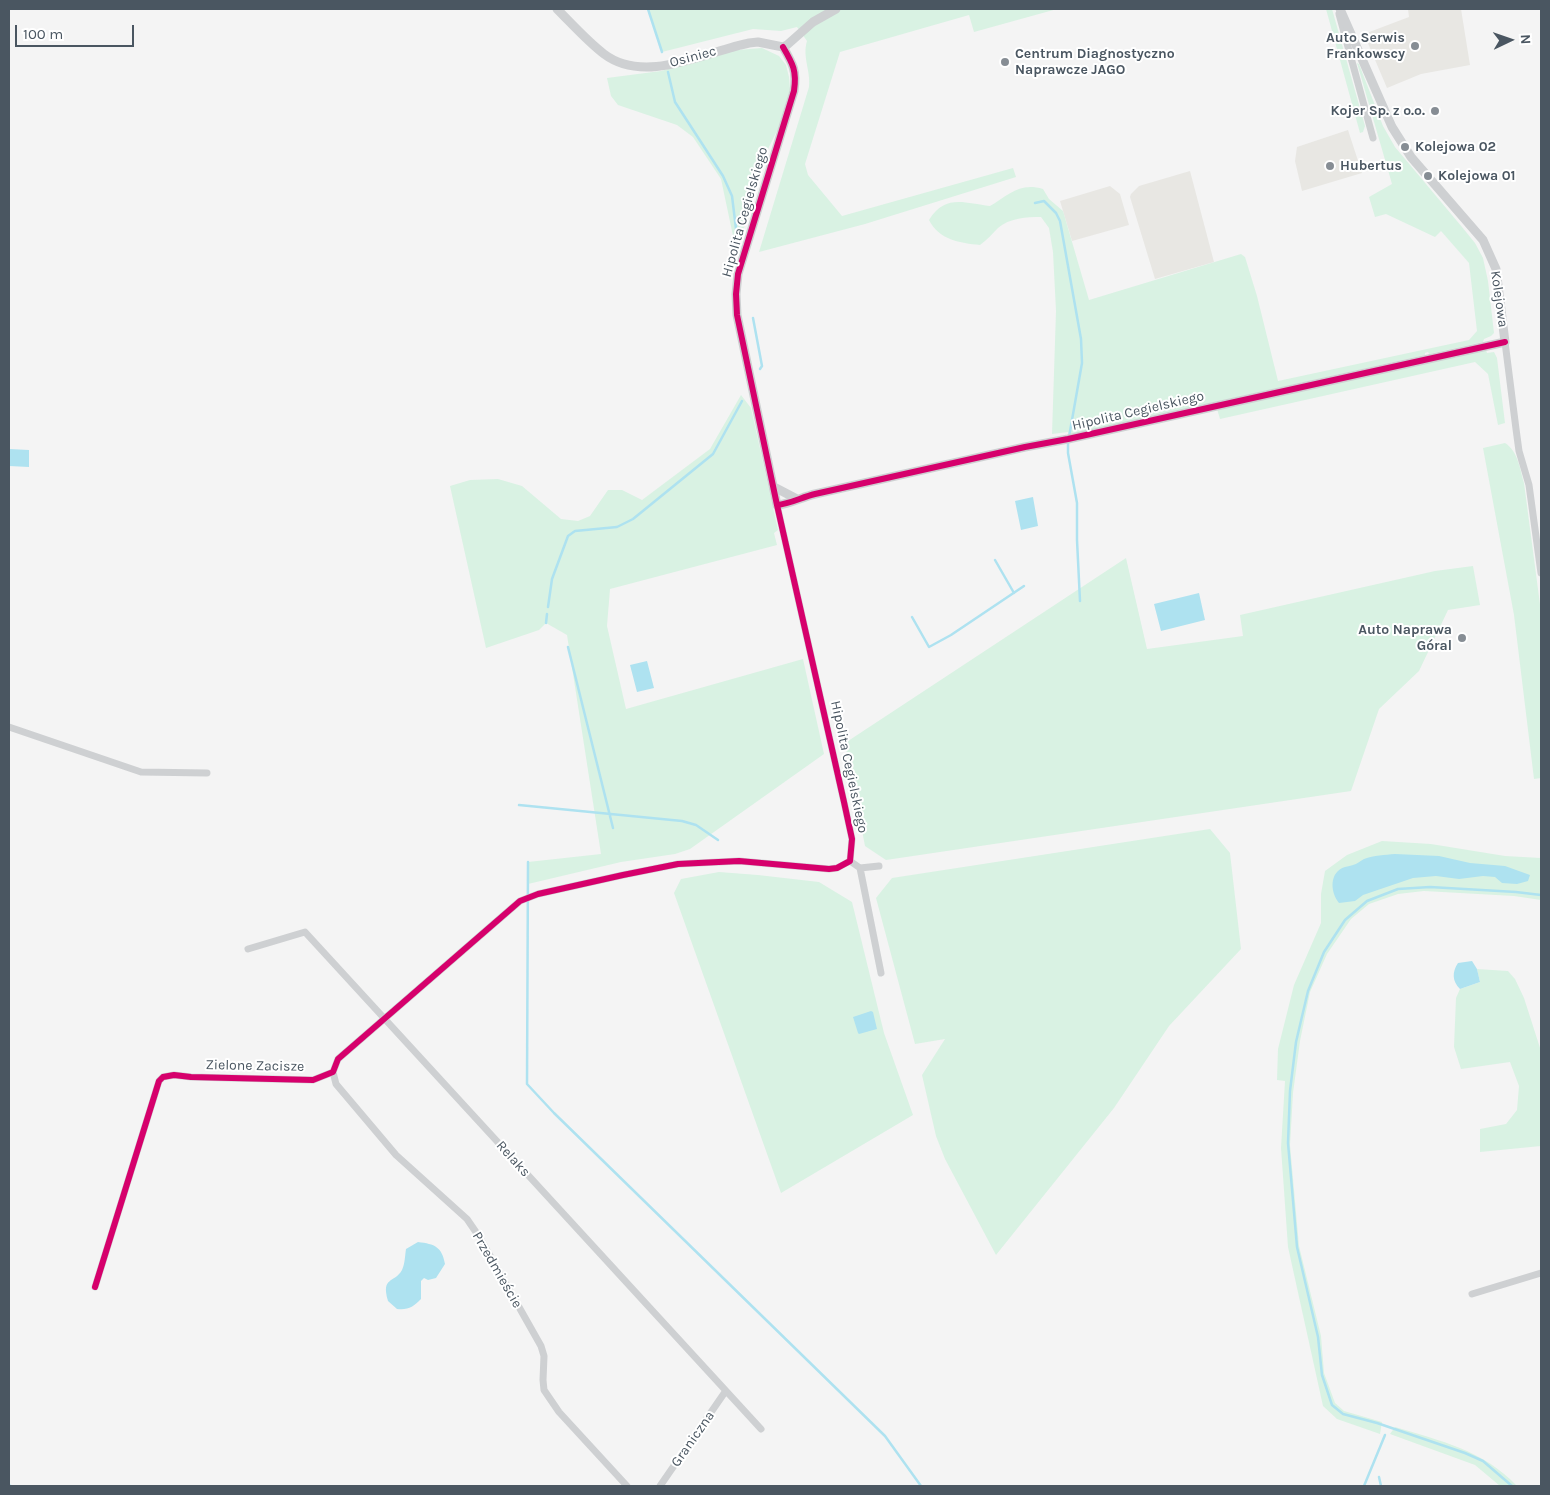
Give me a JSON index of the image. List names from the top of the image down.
{
  "streets": {
    "street": [
      "Osiniec",
      "Hipolita Cegielskiego",
      "Kolejowa",
      "Zielone Zacisze",
      "Relaks",
      "Przedmieście",
      "Graniczna"
    ]
  },
  "crossings": [
    ["Osiniec", "Hipolita Cegielskiego"],
    ["Hipolita Cegielskiego", "Kolejowa"],
    ["Zielone Zacisze", "Przedmieście"],
    ["Relaks", "Graniczna"]
  ],
  "places": [
    "Auto Serwis Frankowscy",
    "Centrum Diagnostyczno Naprawcze JAGO",
    "Kojer Sp. z o.o.",
    "Kolejowa 02",
    "Hubertus",
    "Kolejowa 01",
    "Auto Naprawa Góral"
  ],
  "scale_bar": "100 m",
  "north": "right"
}
